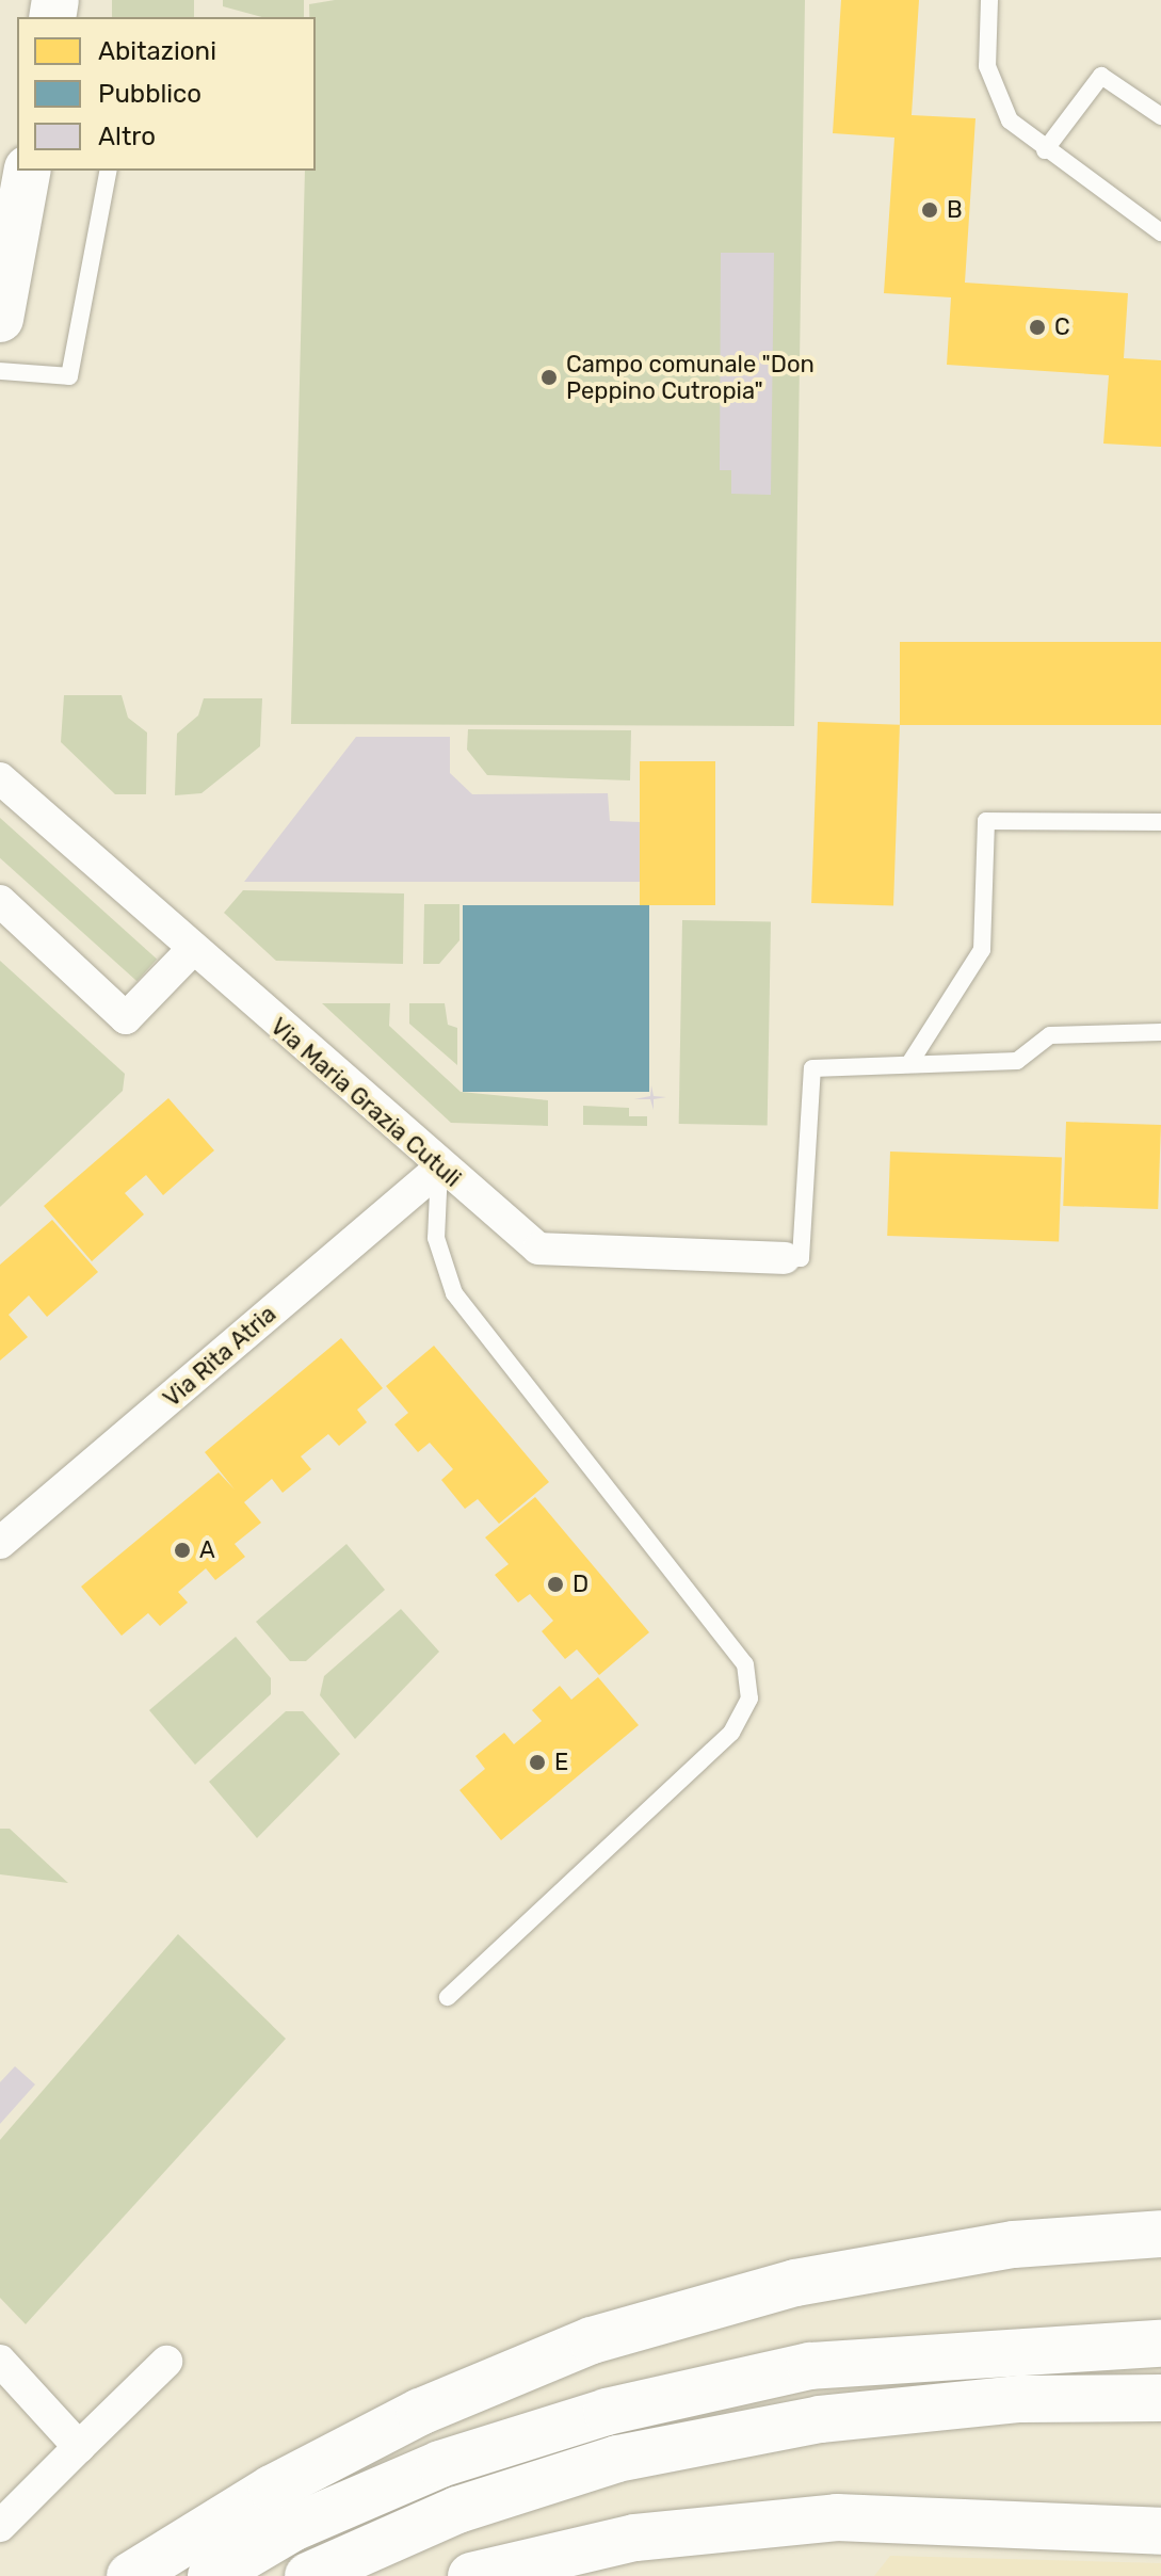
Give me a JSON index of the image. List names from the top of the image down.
{
  "streets": {
    "street": ["Via Maria Grazia Cutuli", "Via Rita Atria"]
  },
  "crossings": [
    ["Via Maria Grazia Cutuli", "Via Rita Atria"]
  ],
  "places": [
    "B",
    "C",
    "Campo comunale \"Don Peppino Cutropia\"",
    "A",
    "D",
    "E"
  ],
  "legend": ["Abitazioni", "Pubblico", "Altro"]
}
